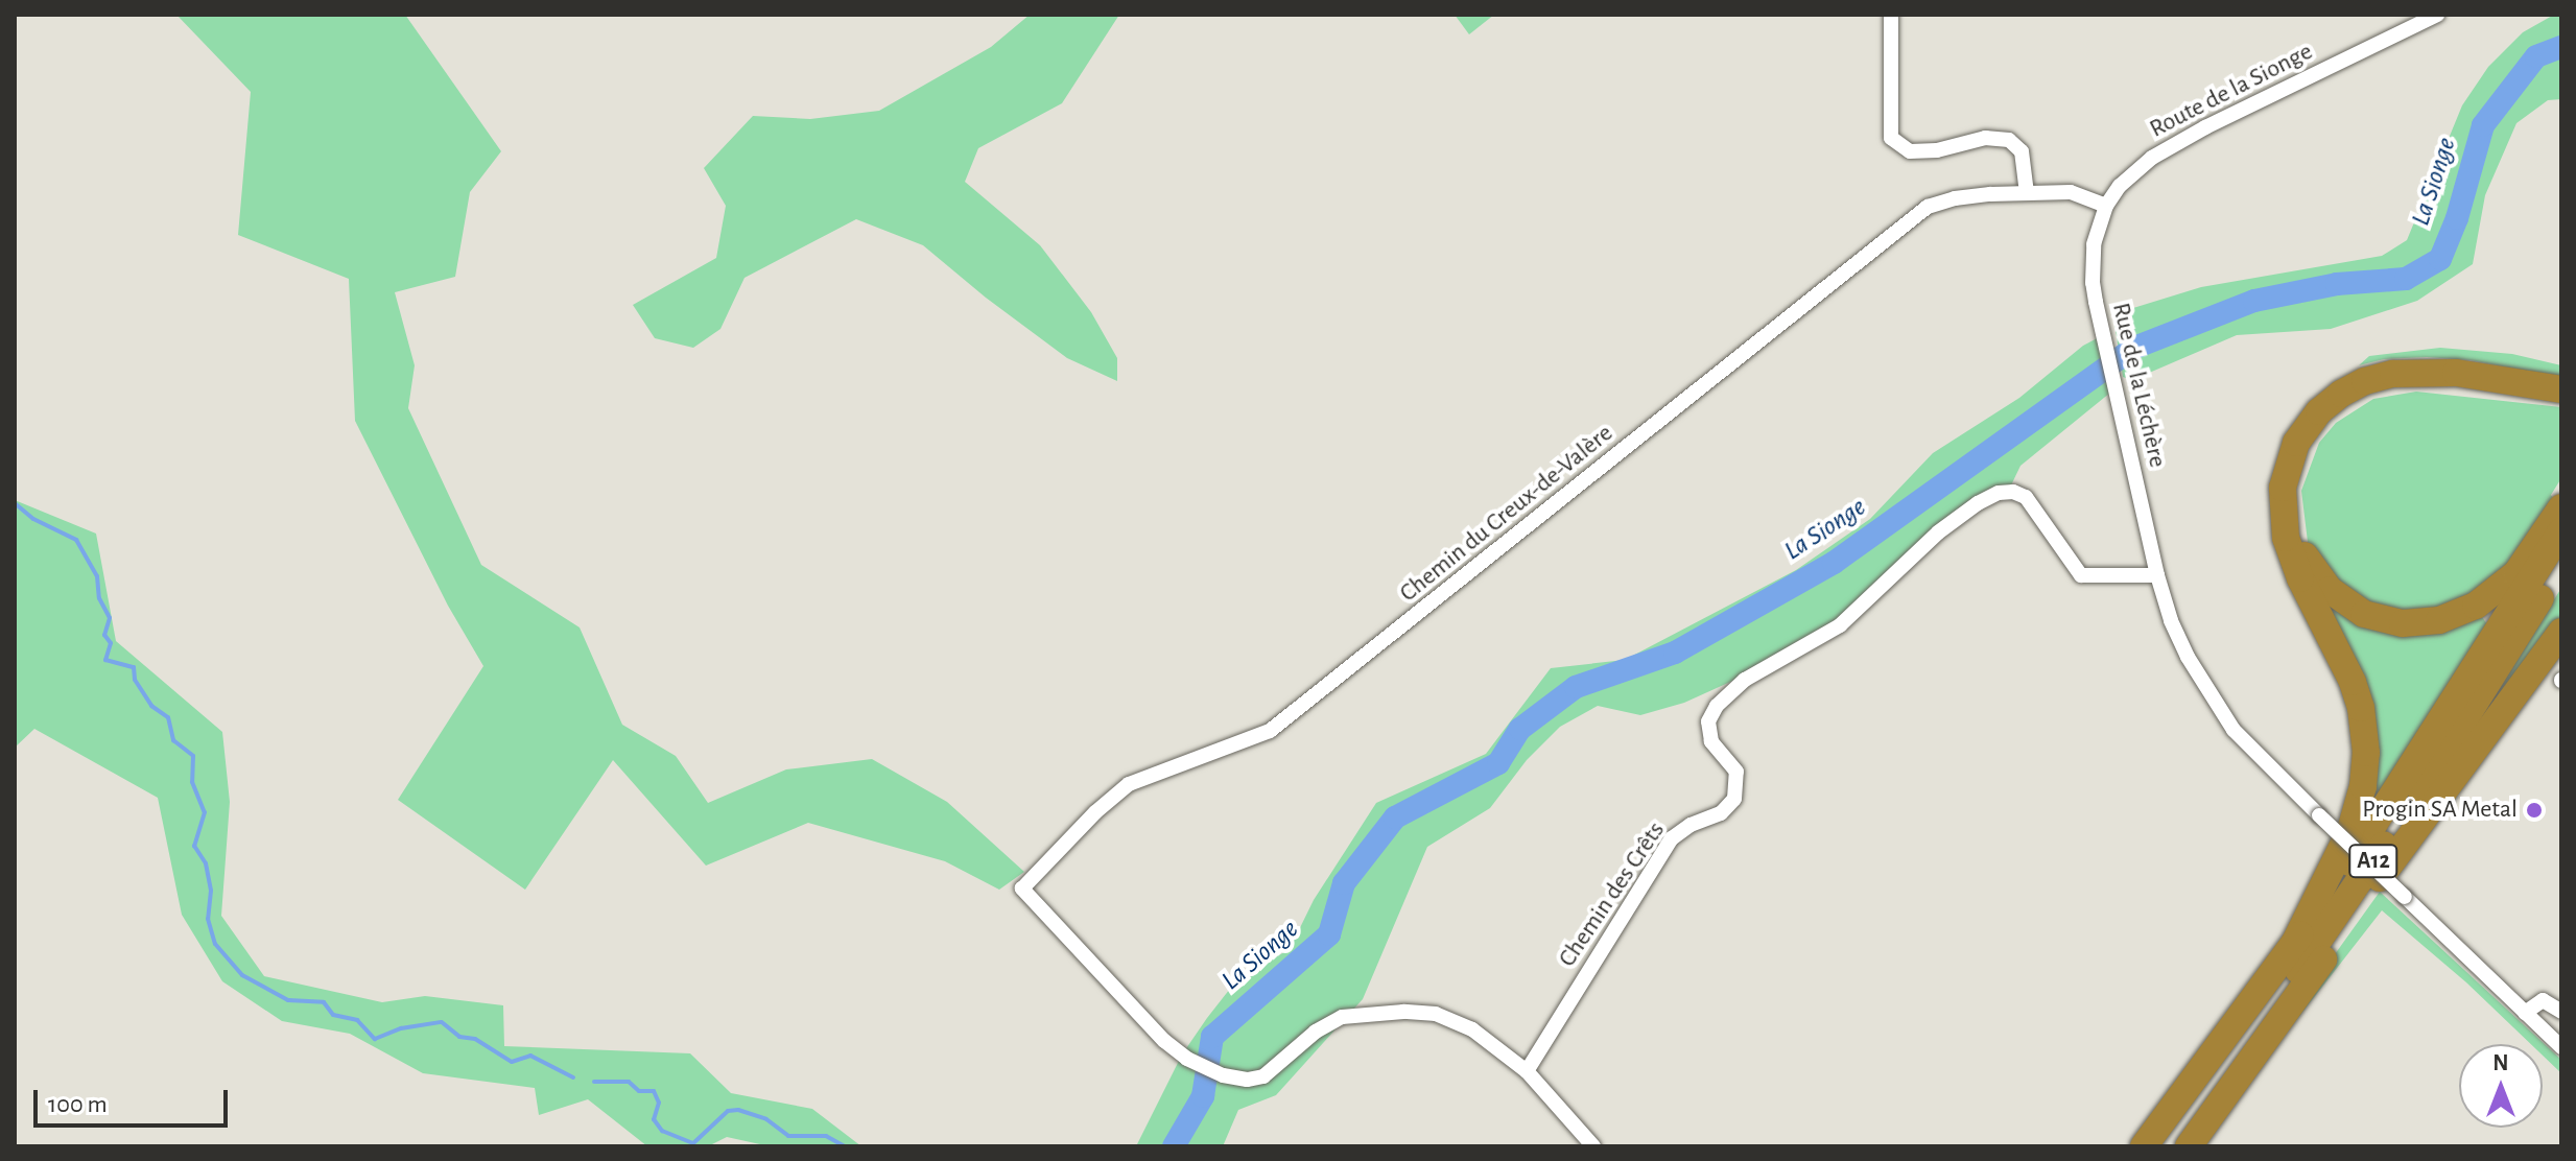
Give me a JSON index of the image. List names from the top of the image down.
{
  "streets": {
    "highway": ["A12"],
    "street": [
      "Route de la Sionge",
      "Rue de la Léchère",
      "Chemin du Creux-de-Valère",
      "Chemin des Crêts"
    ]
  },
  "crossings": [
    ["Route de la Sionge", "Rue de la Léchère"],
    ["Route de la Sionge", "Chemin du Creux-de-Valère"],
    ["Rue de la Léchère", "Chemin du Creux-de-Valère"],
    ["Rue de la Léchère", "Chemin des Crêts"],
    ["Chemin du Creux-de-Valère", "Chemin des Crêts"]
  ],
  "water": ["La Sionge"],
  "places": ["Progin SA Metal"],
  "scale_bar": "100 m",
  "north": "top"
}
